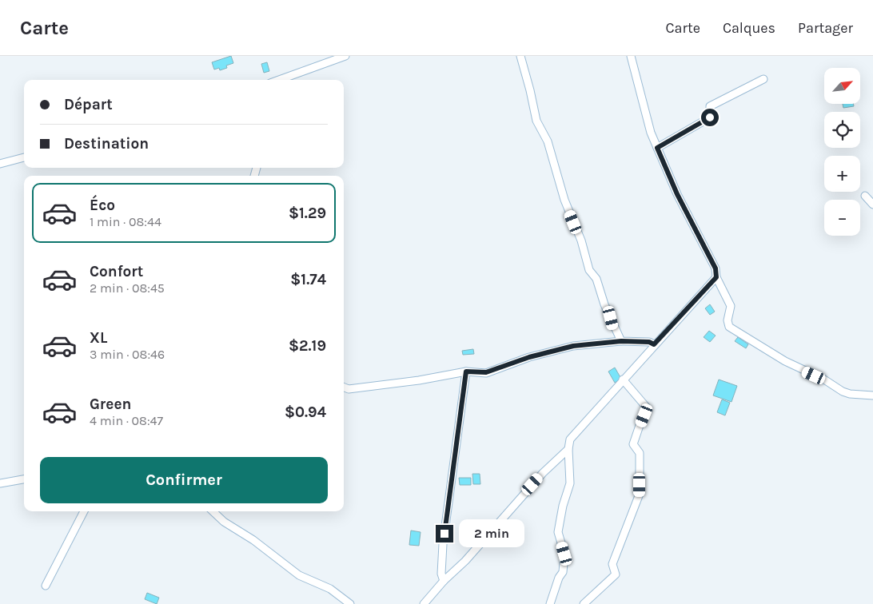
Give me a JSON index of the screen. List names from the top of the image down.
{
  "north": "top right",
  "page": {
    "header": "Carte",
    "nav": ["Carte", "Calques", "Partager"],
    "map_buttons": ["+", "−"],
    "banner": ["Départ", "Destination"],
    "list": [
      {
        "name": "Éco",
        "note": "1 min · 08:44",
        "value": "$1.29"
      },
      {
        "name": "Confort",
        "note": "2 min · 08:45",
        "value": "$1.74"
      },
      {
        "name": "XL",
        "note": "3 min · 08:46",
        "value": "$2.19"
      },
      {
        "name": "Green",
        "note": "4 min · 08:47",
        "value": "$0.94"
      }
    ],
    "buttons": "Confirmer",
    "bubble": "2 min"
  }
}
